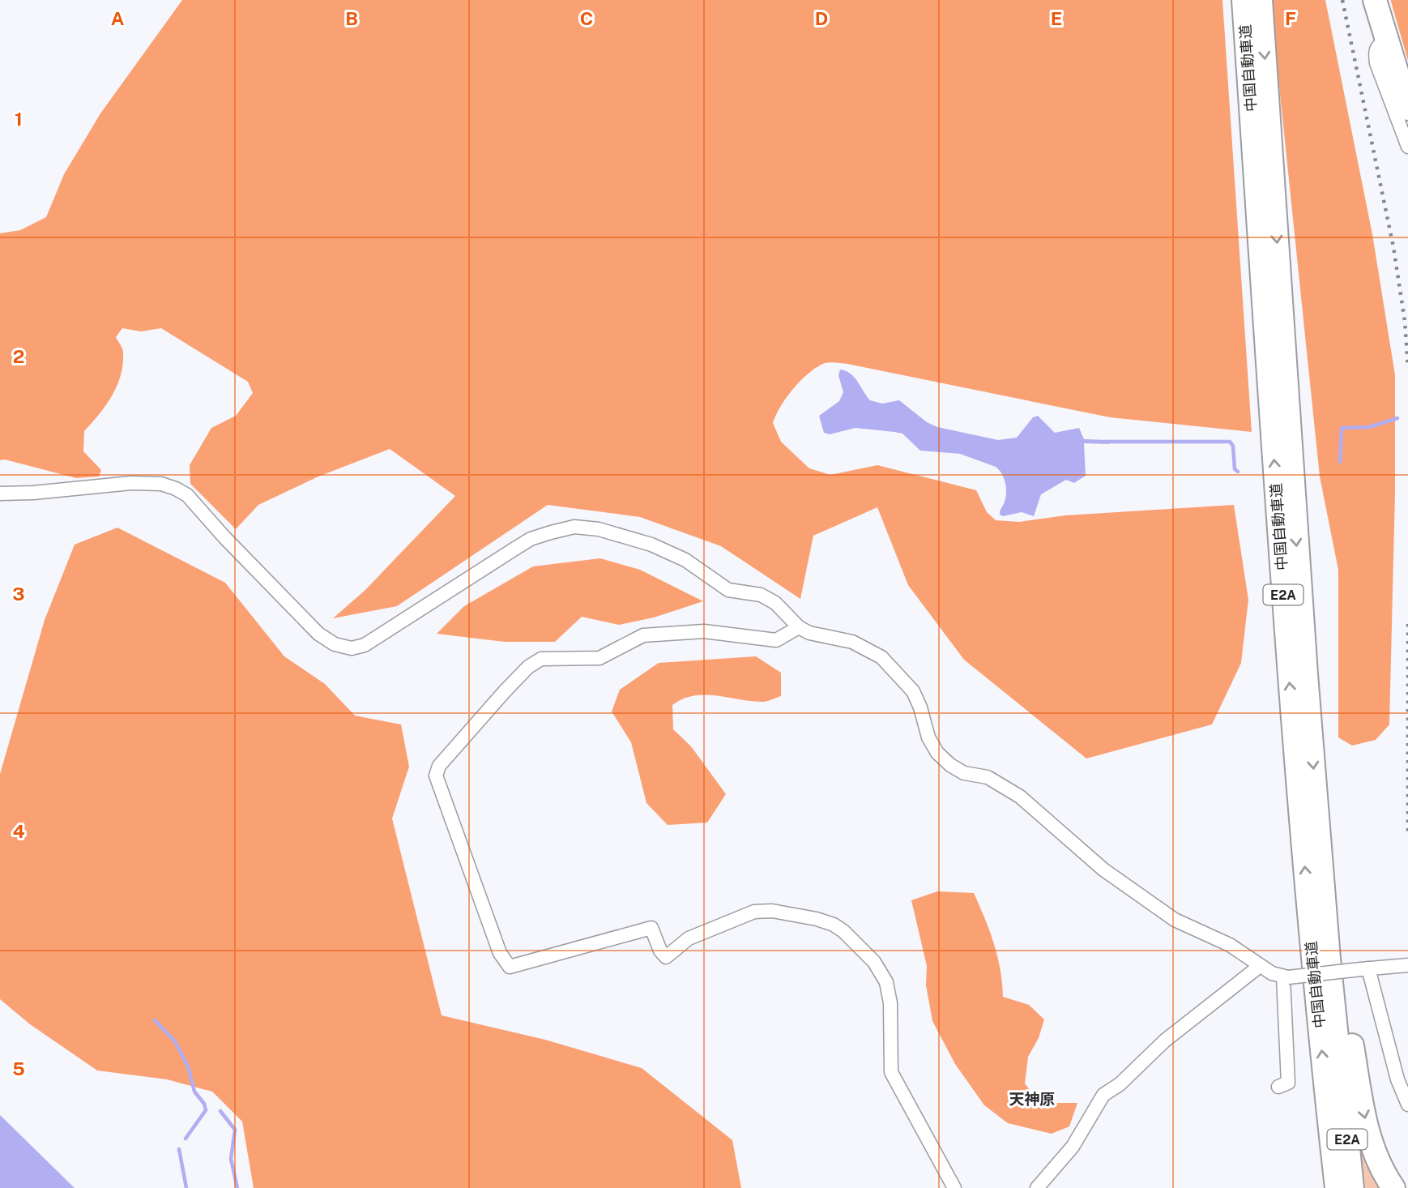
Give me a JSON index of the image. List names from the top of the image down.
{
  "streets": {
    "highway": ["中国自動車道", "E2A"]
  },
  "districts": ["天神原"],
  "grid": {
    "columns": [
      "A",
      "B",
      "C",
      "D",
      "E",
      "F"
    ],
    "rows": [
      "1",
      "2",
      "3",
      "4",
      "5"
    ]
  }
}
